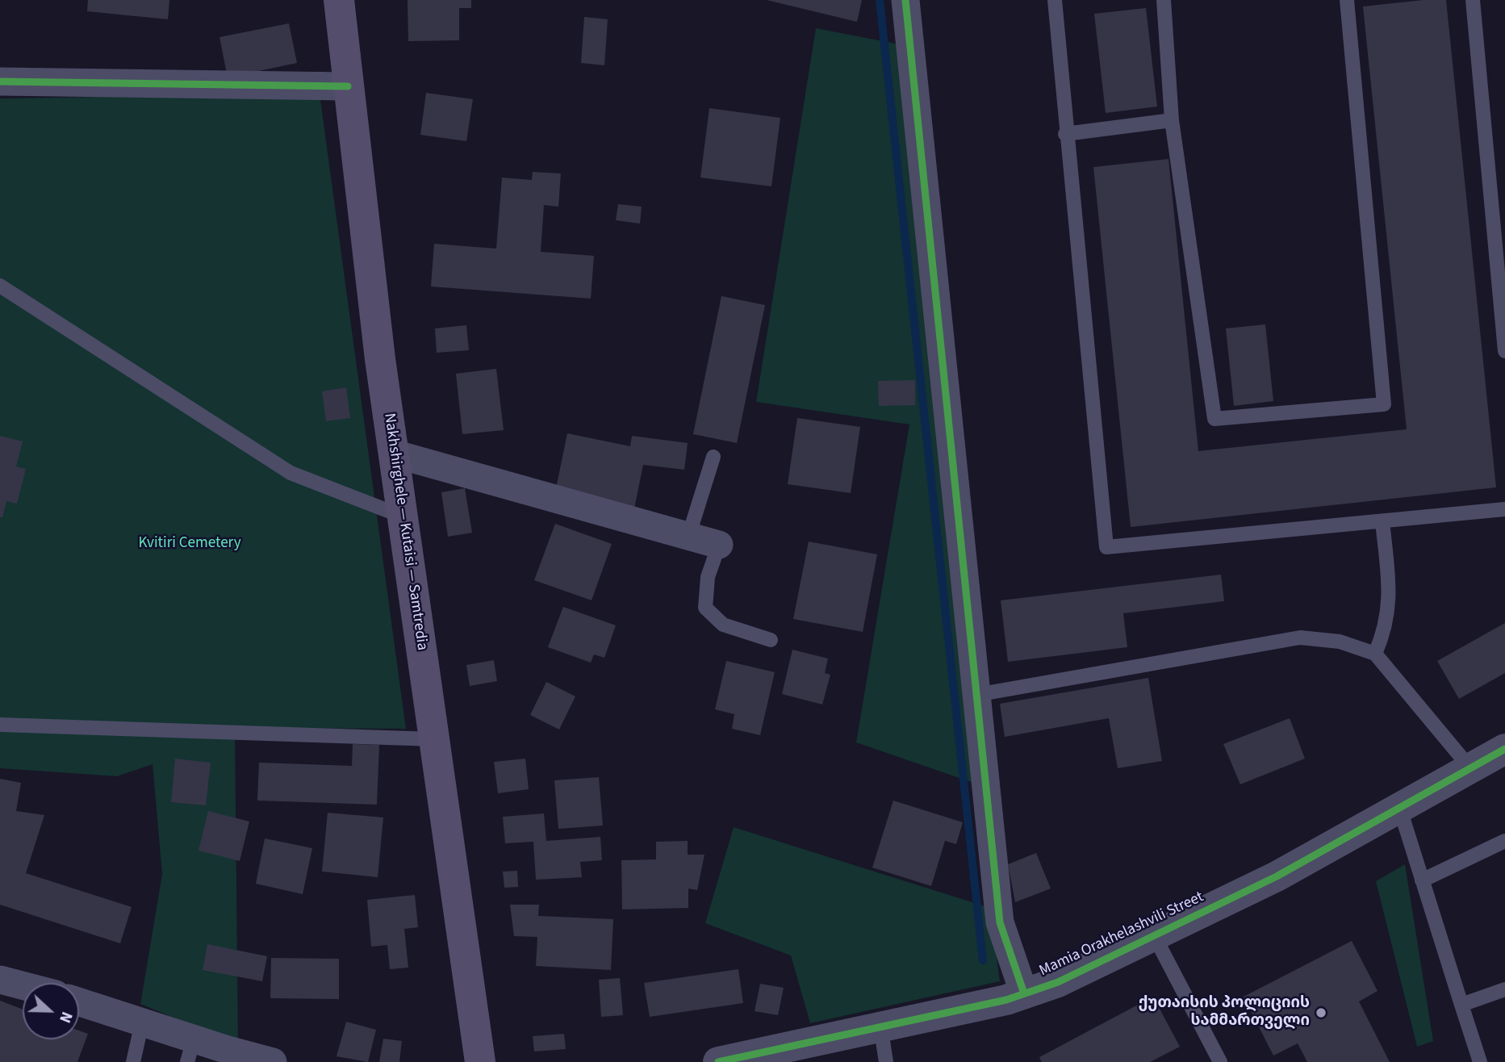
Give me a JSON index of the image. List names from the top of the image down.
{
  "streets": {
    "main road": ["Nakhshirghele — Kutaisi — Samtredia"],
    "street": ["Mamia Orakhelashvili Street"]
  },
  "parks": ["Kvitiri Cemetery"],
  "places": ["ქუთაისის პოლიციის სამმართველი"],
  "north": "right"
}
